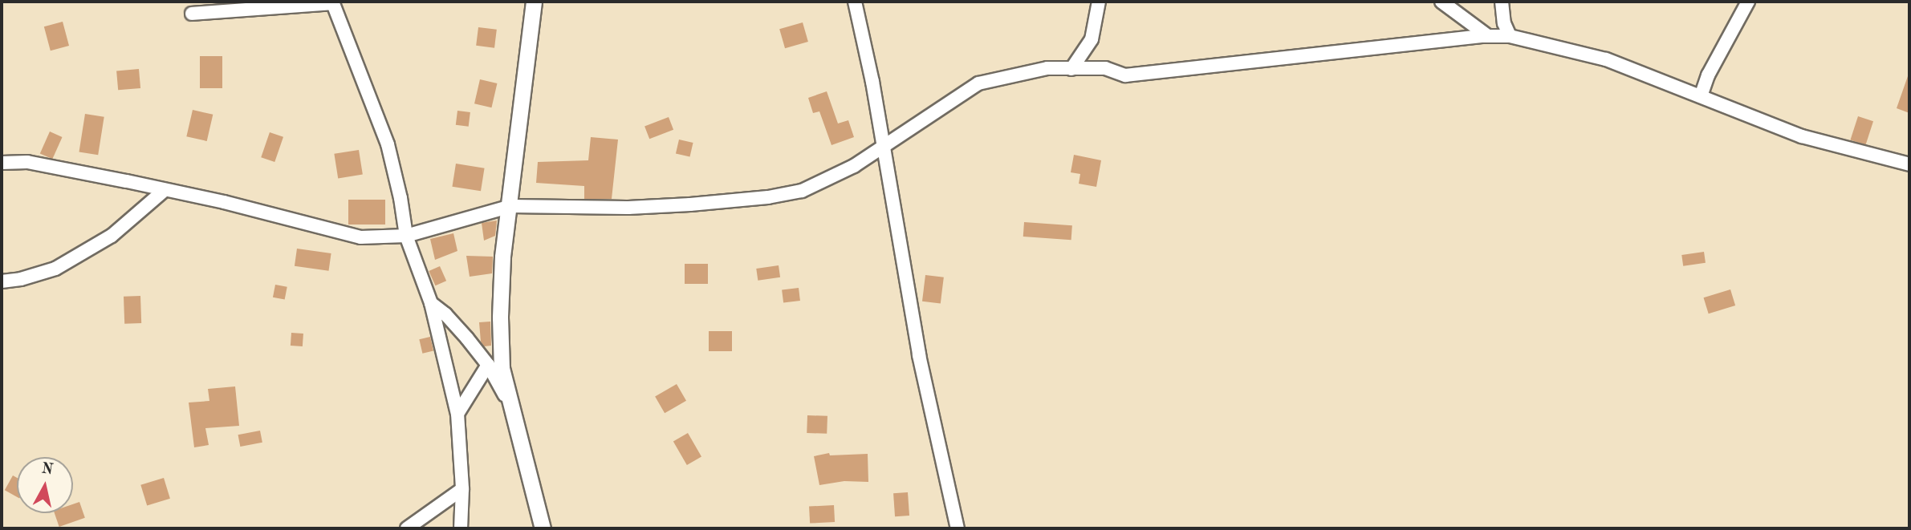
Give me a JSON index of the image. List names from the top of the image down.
{
  "north": "top"
}
